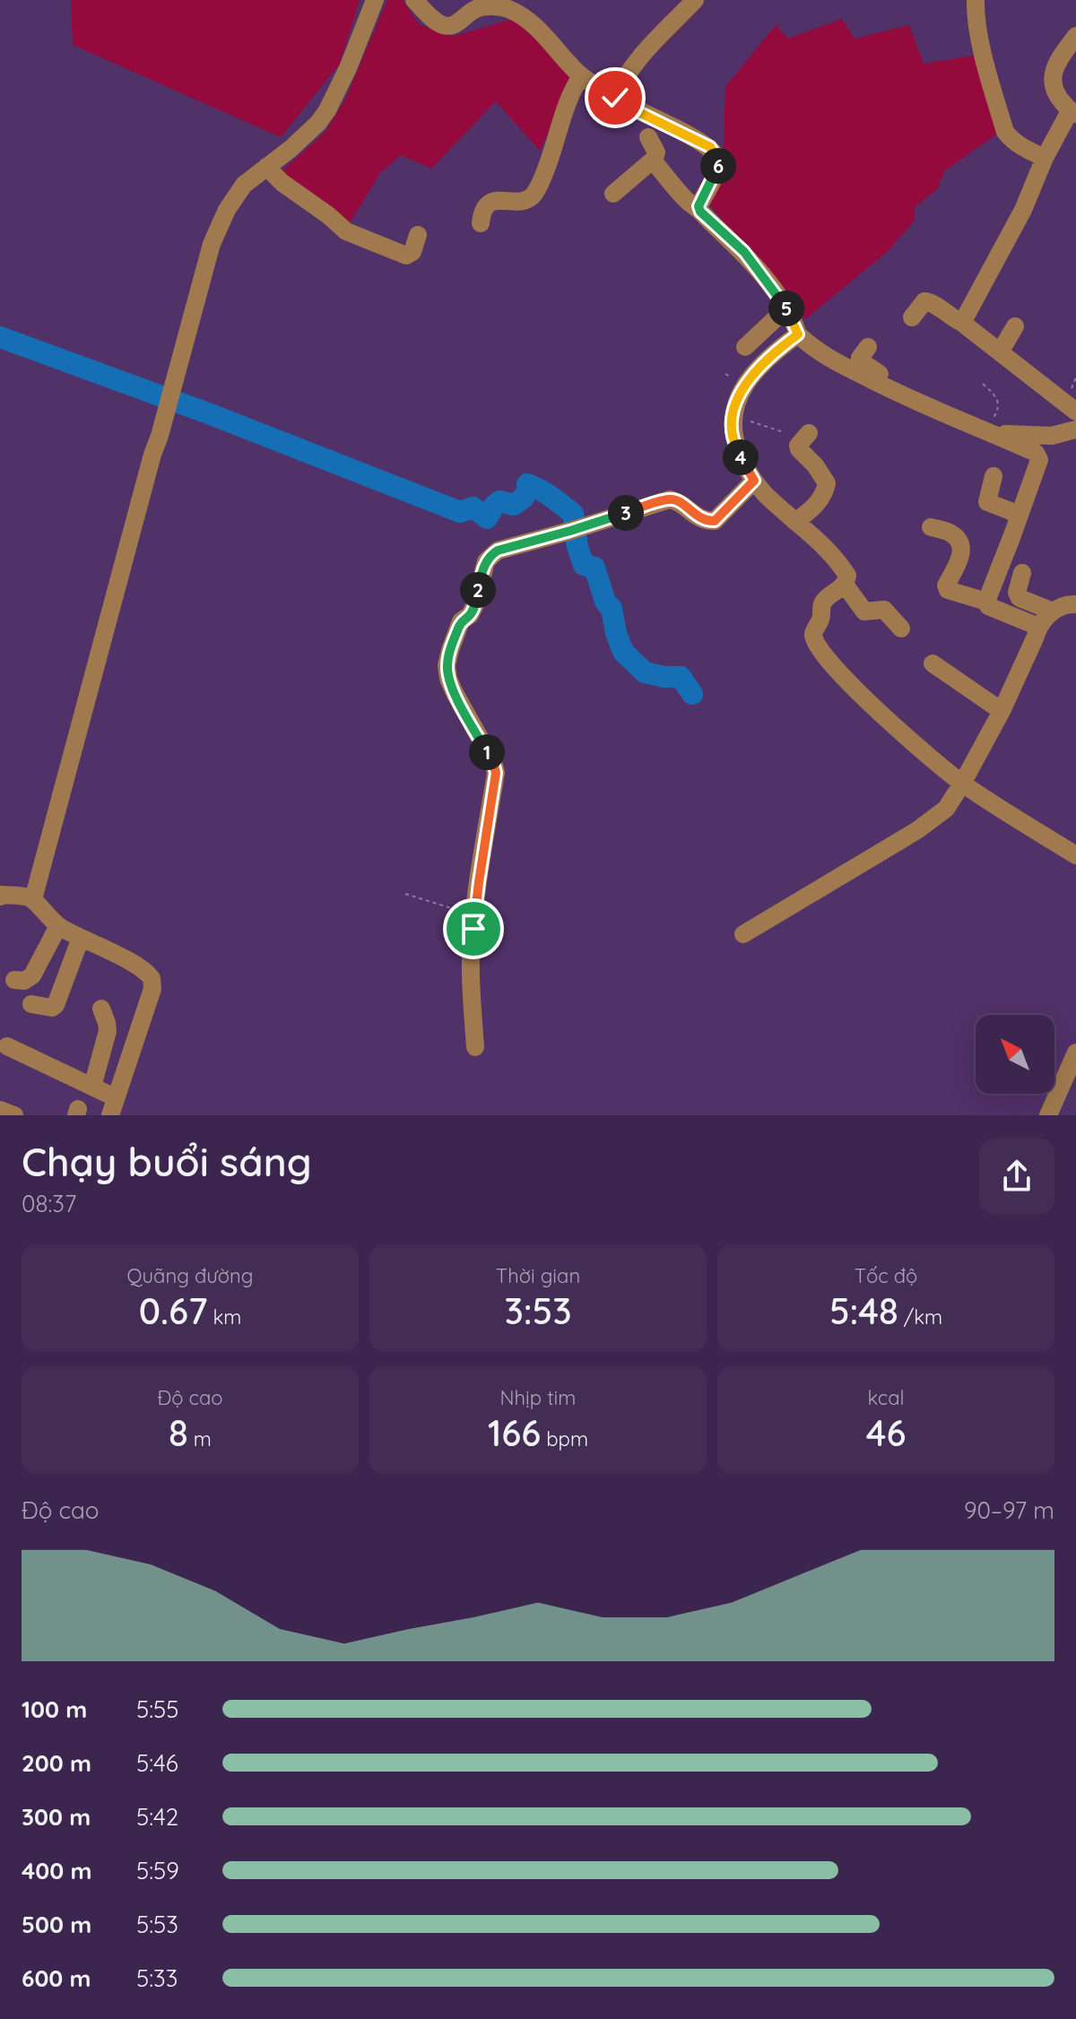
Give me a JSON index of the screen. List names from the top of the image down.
{
  "north": "top left",
  "page": {
    "pins": [
      "6",
      "5",
      "4",
      "3",
      "2",
      "1"
    ],
    "heading": ["Chạy buổi sáng", "08:37"],
    "stats": [
      ["Quãng đường", "0.67 km"],
      ["Thời gian", "3:53"],
      ["Tốc độ", "5:48 /km"],
      ["Độ cao", "8 m"],
      ["Nhịp tim", "166 bpm"],
      ["kcal", "46"]
    ],
    "chart": ["Độ cao", "90–97 m"],
    "list": [
      {
        "name": "100 m",
        "note": "5:55"
      },
      {
        "name": "200 m",
        "note": "5:46"
      },
      {
        "name": "300 m",
        "note": "5:42"
      },
      {
        "name": "400 m",
        "note": "5:59"
      },
      {
        "name": "500 m",
        "note": "5:53"
      },
      {
        "name": "600 m",
        "note": "5:33"
      }
    ]
  }
}
